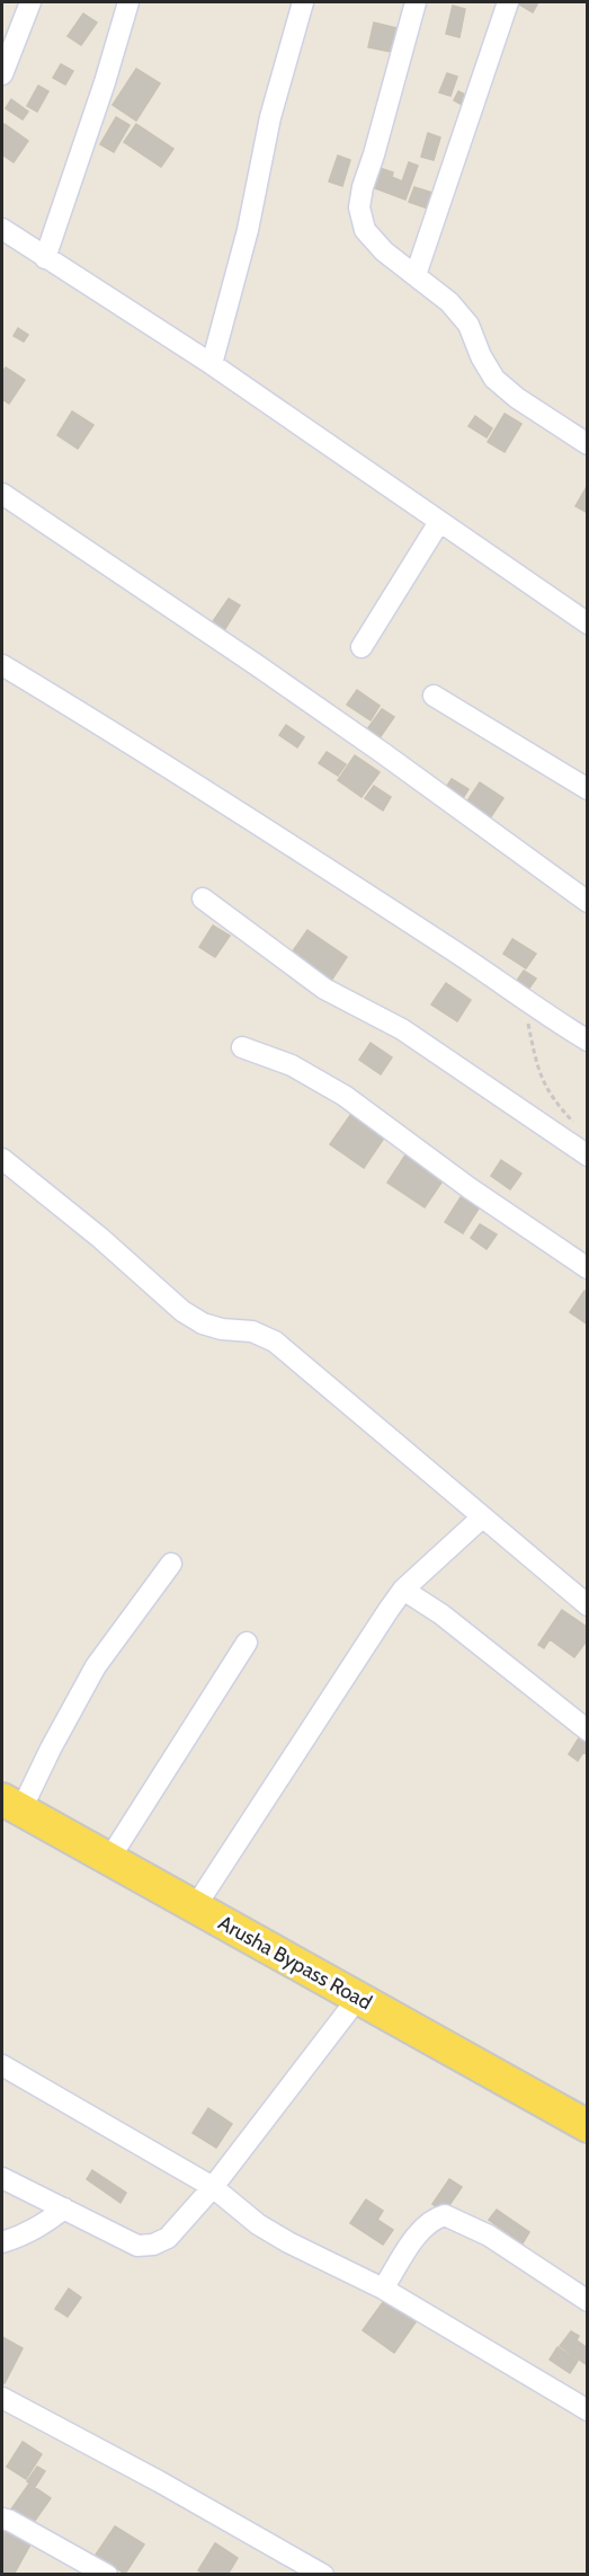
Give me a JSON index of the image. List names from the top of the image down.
{
  "streets": {
    "main road": ["Arusha Bypass Road"]
  }
}
